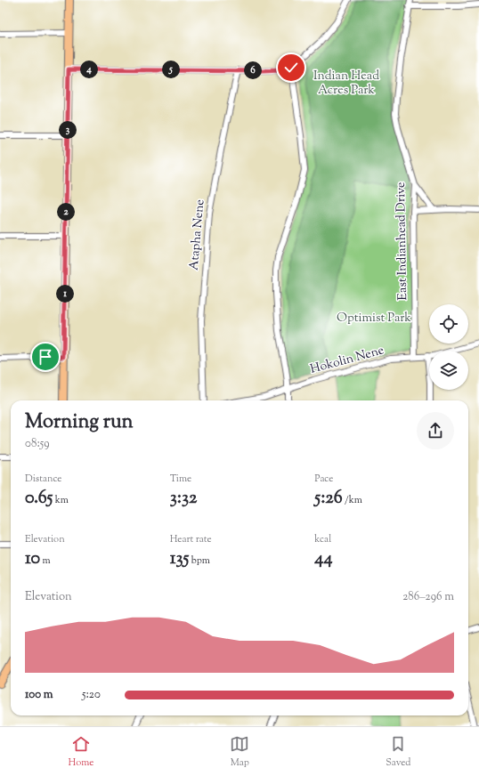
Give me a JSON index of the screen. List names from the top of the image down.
{
  "streets": {
    "street": ["Atapha Nene", "East Indianhead Drive", "Hokolin Nene"]
  },
  "crossings": [
    ["East Indianhead Drive", "Hokolin Nene"]
  ],
  "parks": ["Indian Head Acres Park", "Optimist Park"],
  "page": {
    "pins": [
      "4",
      "5",
      "6",
      "3",
      "2",
      "1"
    ],
    "heading": ["Morning run", "08:59"],
    "stats": [
      ["Distance", "0.65 km"],
      ["Time", "3:32"],
      ["Pace", "5:26 /km"],
      ["Elevation", "10 m"],
      ["Heart rate", "135 bpm"],
      ["kcal", "44"]
    ],
    "chart": ["Elevation", "286–296 m"],
    "list": [
      {
        "name": "100 m",
        "note": "5:20"
      }
    ],
    "tabs": ["Home", "Map", "Saved"]
  }
}
